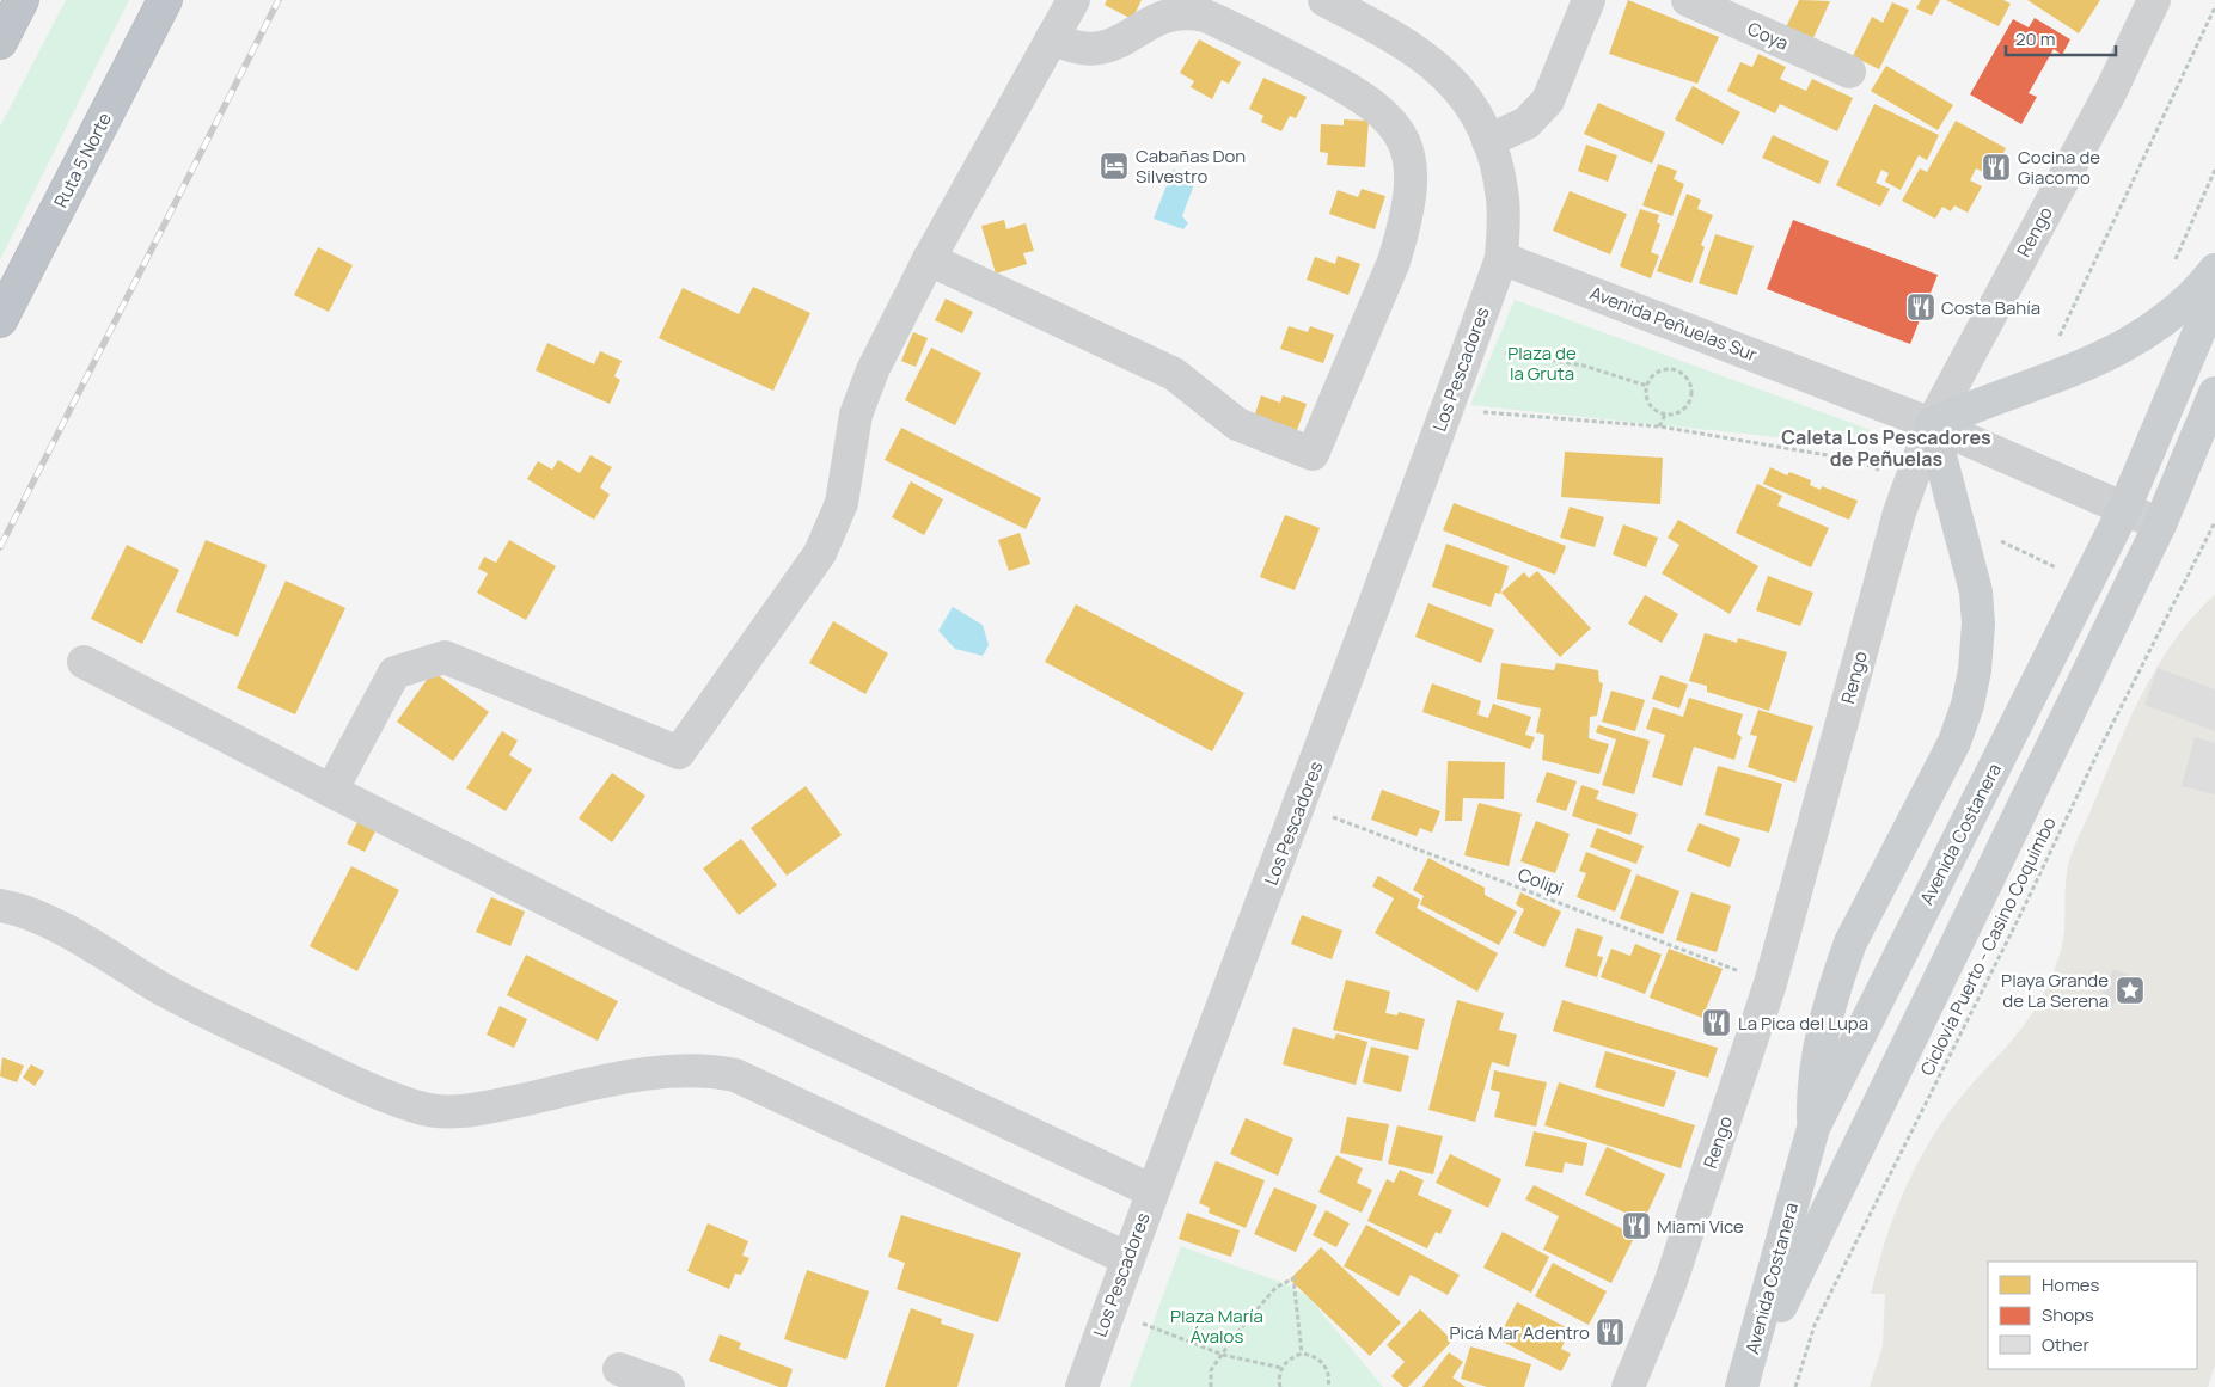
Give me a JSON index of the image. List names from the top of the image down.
{
  "streets": {
    "highway": ["Ruta 5 Norte"],
    "main road": ["Avenida Costanera"],
    "street": [
      "Coya",
      "Rengo",
      "Avenida Peñuelas Sur",
      "Los Pescadores"
    ],
    "path": ["Colipi", "Ciclovía Puerto - Casino Coquimbo"]
  },
  "crossings": [
    ["Rengo", "Avenida Peñuelas Sur"],
    ["Rengo", "Colipi"],
    ["Avenida Peñuelas Sur", "Los Pescadores"],
    ["Avenida Peñuelas Sur", "Avenida Costanera"],
    ["Los Pescadores", "Colipi"]
  ],
  "districts": ["Caleta Los Pescadores de Peñuelas"],
  "parks": ["Plaza de la Gruta", "Plaza María Ávalos"],
  "places": {
    "hotel": ["Cabañas Don Silvestro"],
    "restaurant": [
      "Cocina de Giacomo",
      "Costa Bahía",
      "La Pica del Lupa",
      "Miami Vice",
      "Picá Mar Adentro"
    ],
    "place": ["Playa Grande de La Serena"]
  },
  "legend": ["Homes", "Shops", "Other"],
  "scale_bar": "20 m"
}
